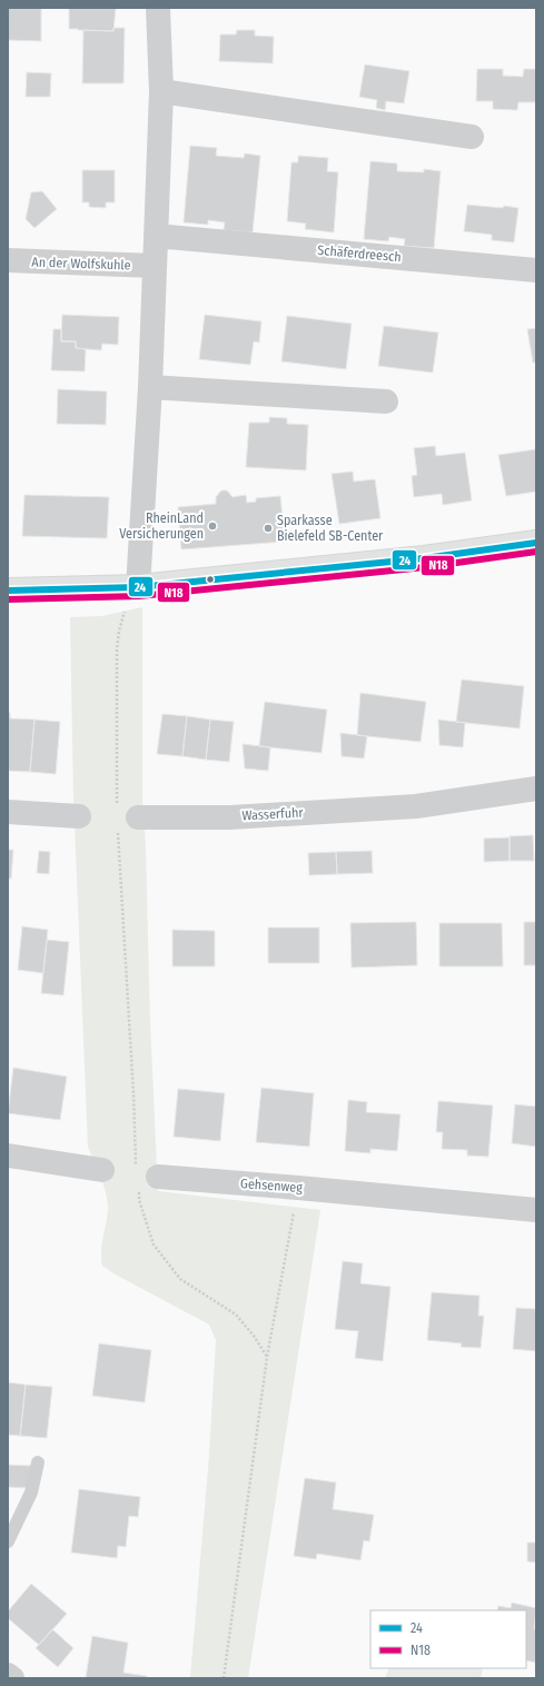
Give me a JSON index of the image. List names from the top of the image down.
{
  "streets": {
    "street": [
      "Schäferdreesch",
      "An der Wolfskuhle",
      "Wasserfuhr",
      "Gehsenweg"
    ]
  },
  "places": ["RheinLand Versicherungen", "Sparkasse Bielefeld SB-Center"],
  "lines": ["transit line 24", "transit line N18"],
  "legend": ["24", "N18"]
}
